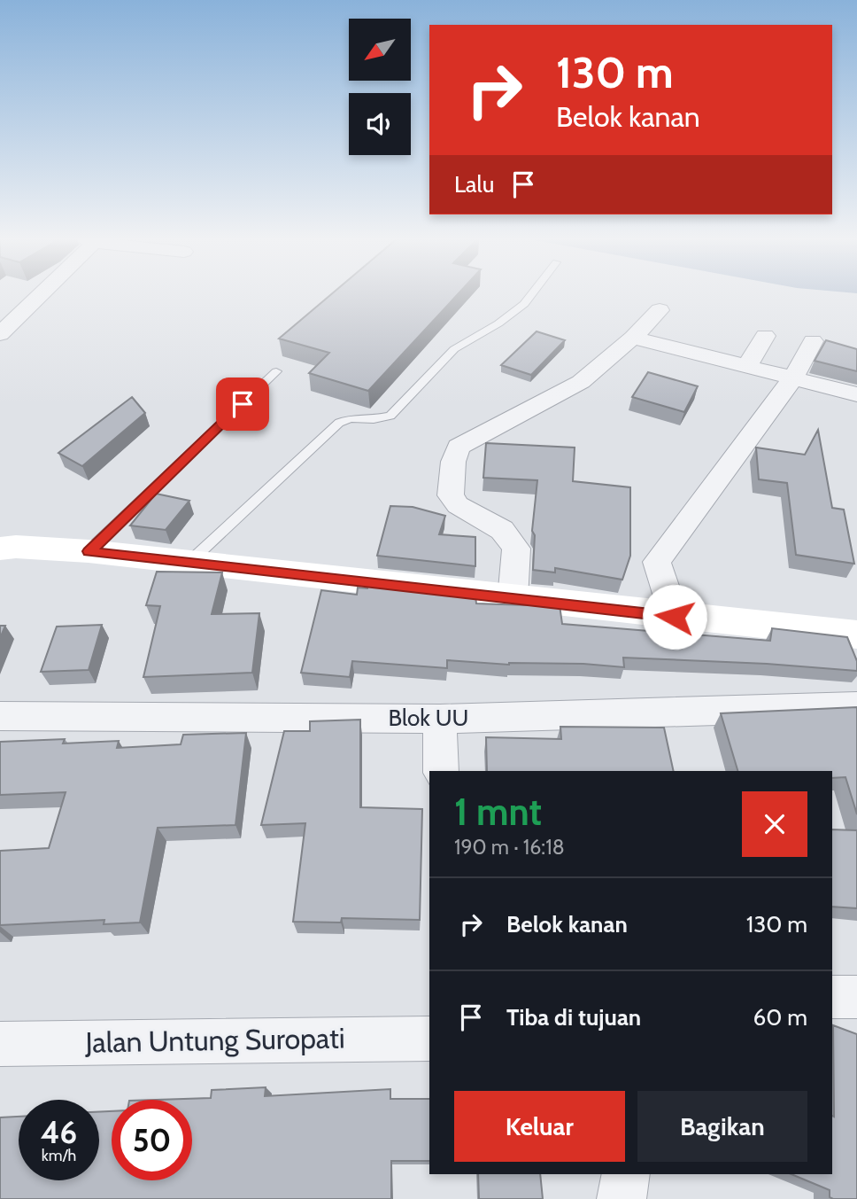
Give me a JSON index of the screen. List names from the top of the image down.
{
  "streets": {
    "street": ["Blok UU", "Jalan Untung Suropati"]
  },
  "north": "bottom left",
  "page": {
    "turn": ["130 m", "Belok kanan"],
    "then": "Lalu",
    "heading": ["1 mnt", "190 m · 16:18"],
    "list": [
      {
        "name": "Belok kanan",
        "value": "130 m"
      },
      {
        "name": "Tiba di tujuan",
        "value": "60 m"
      }
    ],
    "buttons": ["Keluar", "Bagikan"],
    "speed": "46 km/h",
    "limit": "50"
  }
}
